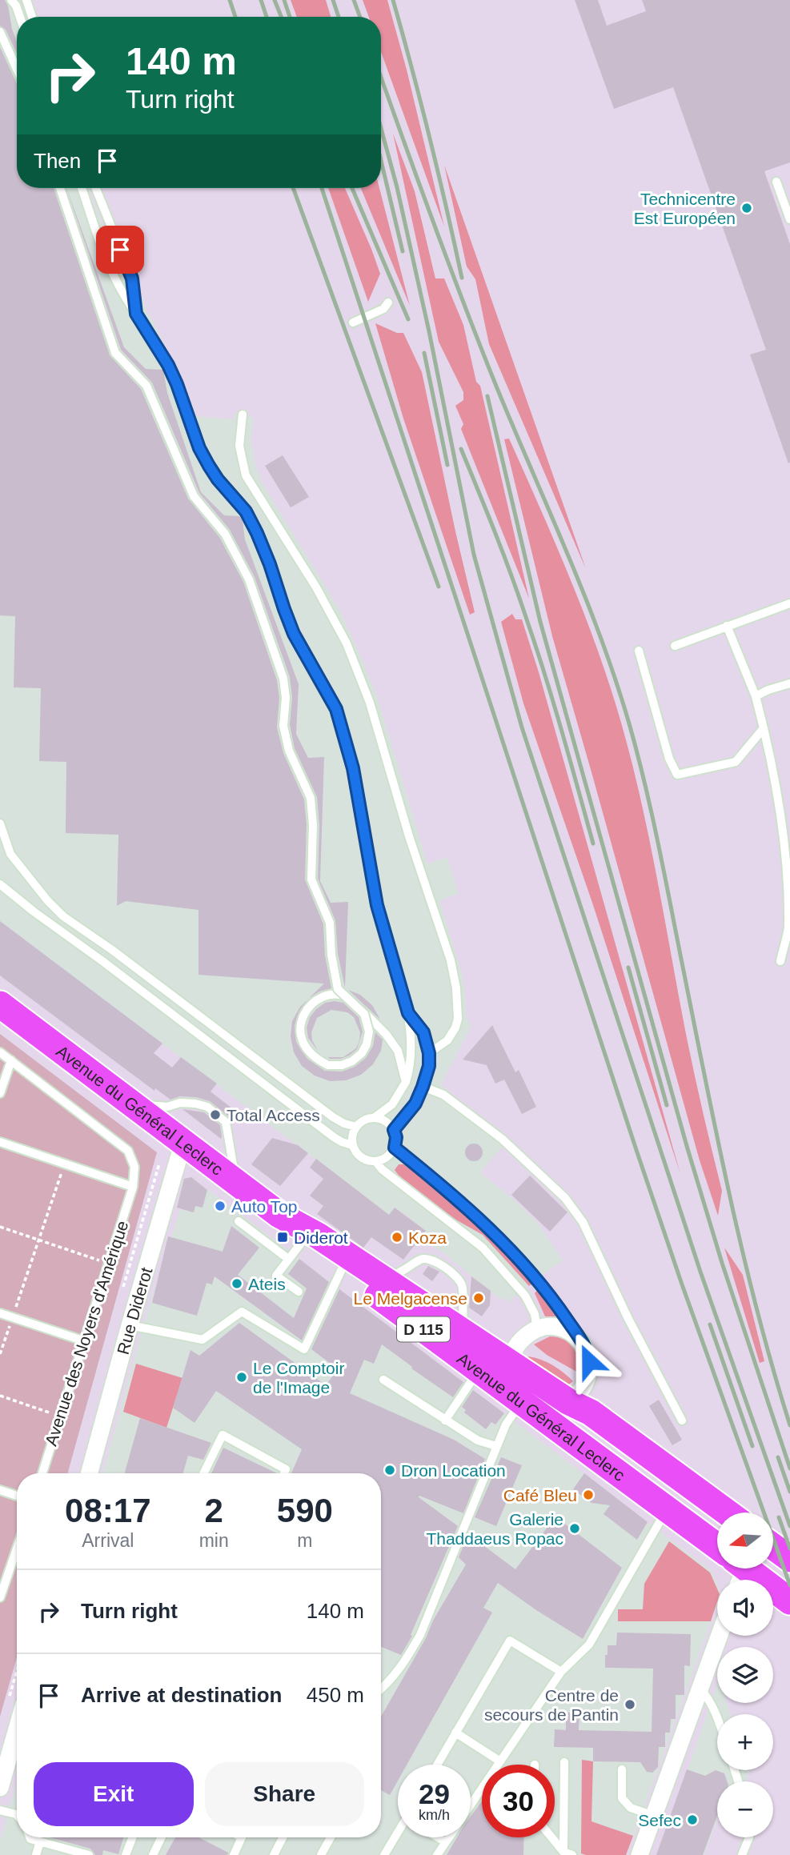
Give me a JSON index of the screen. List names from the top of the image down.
{
  "streets": {
    "main road": ["Avenue du Général Leclerc", "D 115"],
    "street": ["Rue Diderot"],
    "lane": ["Avenue des Noyers d'Amérique"]
  },
  "crossings": [
    ["Avenue du Général Leclerc", "Rue Diderot"]
  ],
  "places": {
    "other": [
      "Technicentre Est Européen",
      "Total Access",
      "Auto Top",
      "Koza",
      "Ateis",
      "Le Melgacense",
      "Le Comptoir de l'Image",
      "Dron Location",
      "Café Bleu",
      "Galerie Thaddaeus Ropac",
      "Centre de secours de Pantin",
      "Sefec"
    ],
    "transit": ["Diderot"]
  },
  "north": "left",
  "page": {
    "turn": ["140 m", "Turn right"],
    "then": "Then",
    "eta": [
      "08:17",
      "Arrival",
      "2",
      "min",
      "590",
      "m"
    ],
    "map_buttons": ["+", "−"],
    "list": [
      {
        "name": "Turn right",
        "value": "140 m"
      },
      {
        "name": "Arrive at destination",
        "value": "450 m"
      }
    ],
    "buttons": ["Exit", "Share"],
    "speed": "29 km/h",
    "limit": "30"
  }
}
